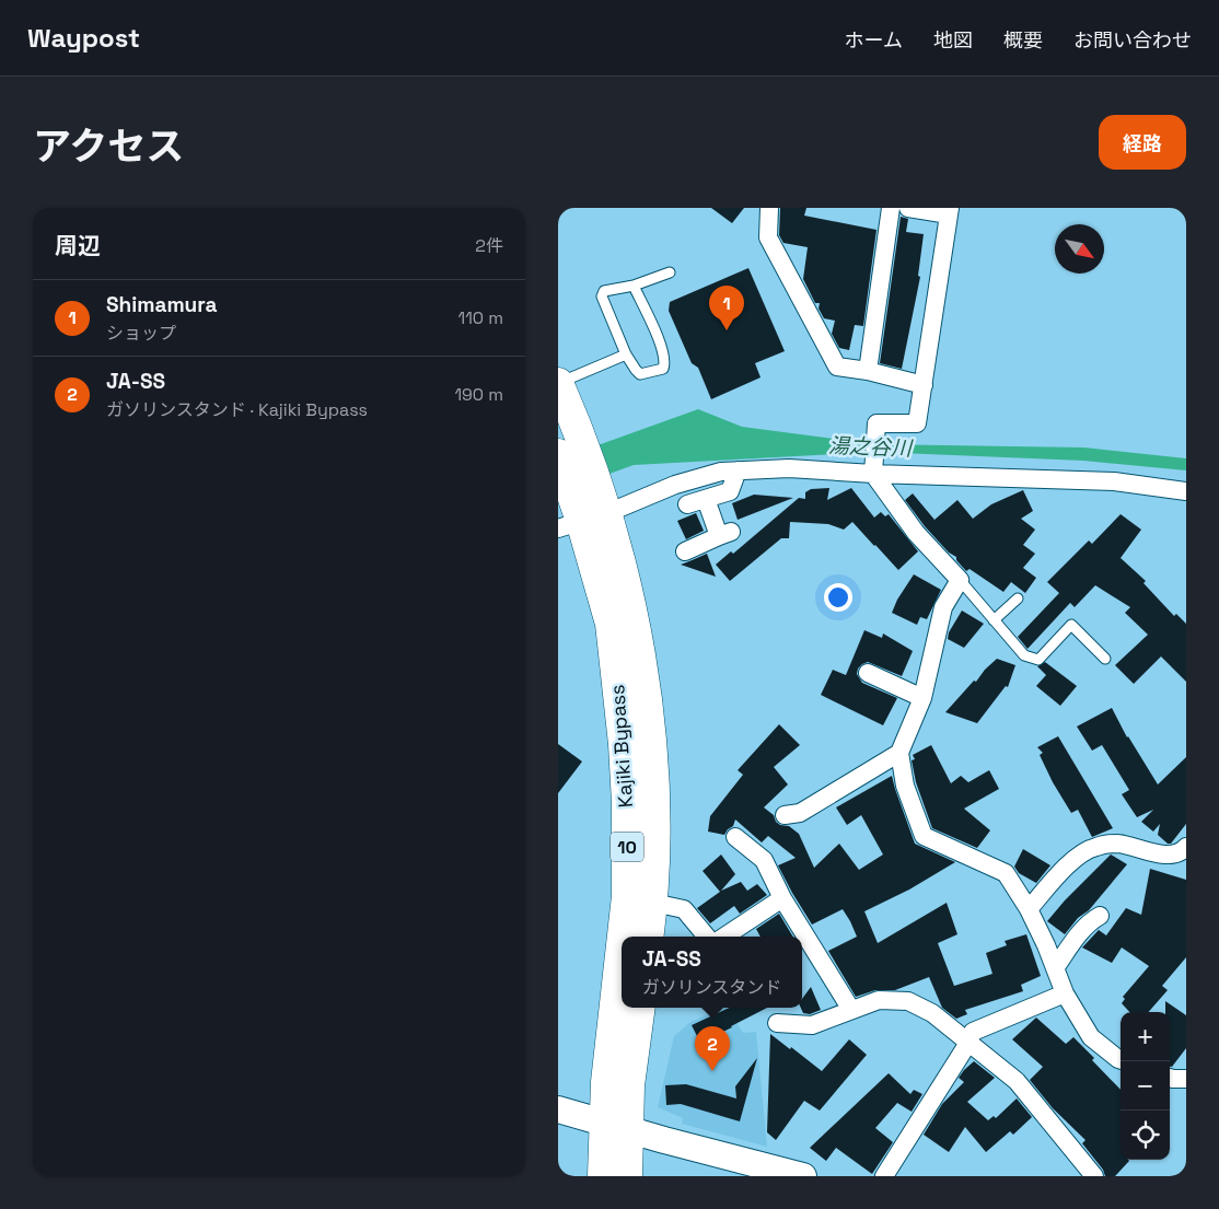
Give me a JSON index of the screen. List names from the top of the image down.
{
  "streets": {
    "highway": ["Kajiki Bypass", "10"]
  },
  "water": ["湯之谷川"],
  "north": "bottom right",
  "page": {
    "header": "Waypost",
    "nav": [
      "ホーム",
      "地図",
      "概要",
      "お問い合わせ"
    ],
    "title": "アクセス",
    "buttons": "経路",
    "heading": ["周辺", "2件"],
    "list": [
      {
        "mark": "1",
        "name": "Shimamura",
        "note": "ショップ",
        "value": "110 m"
      },
      {
        "mark": "2",
        "name": "JA-SS",
        "note": "ガソリンスタンド · Kajiki Bypass",
        "value": "190 m"
      }
    ],
    "pins": ["1", "2"],
    "popup": ["JA-SS", "ガソリンスタンド"],
    "map_buttons": ["+", "−"]
  }
}
